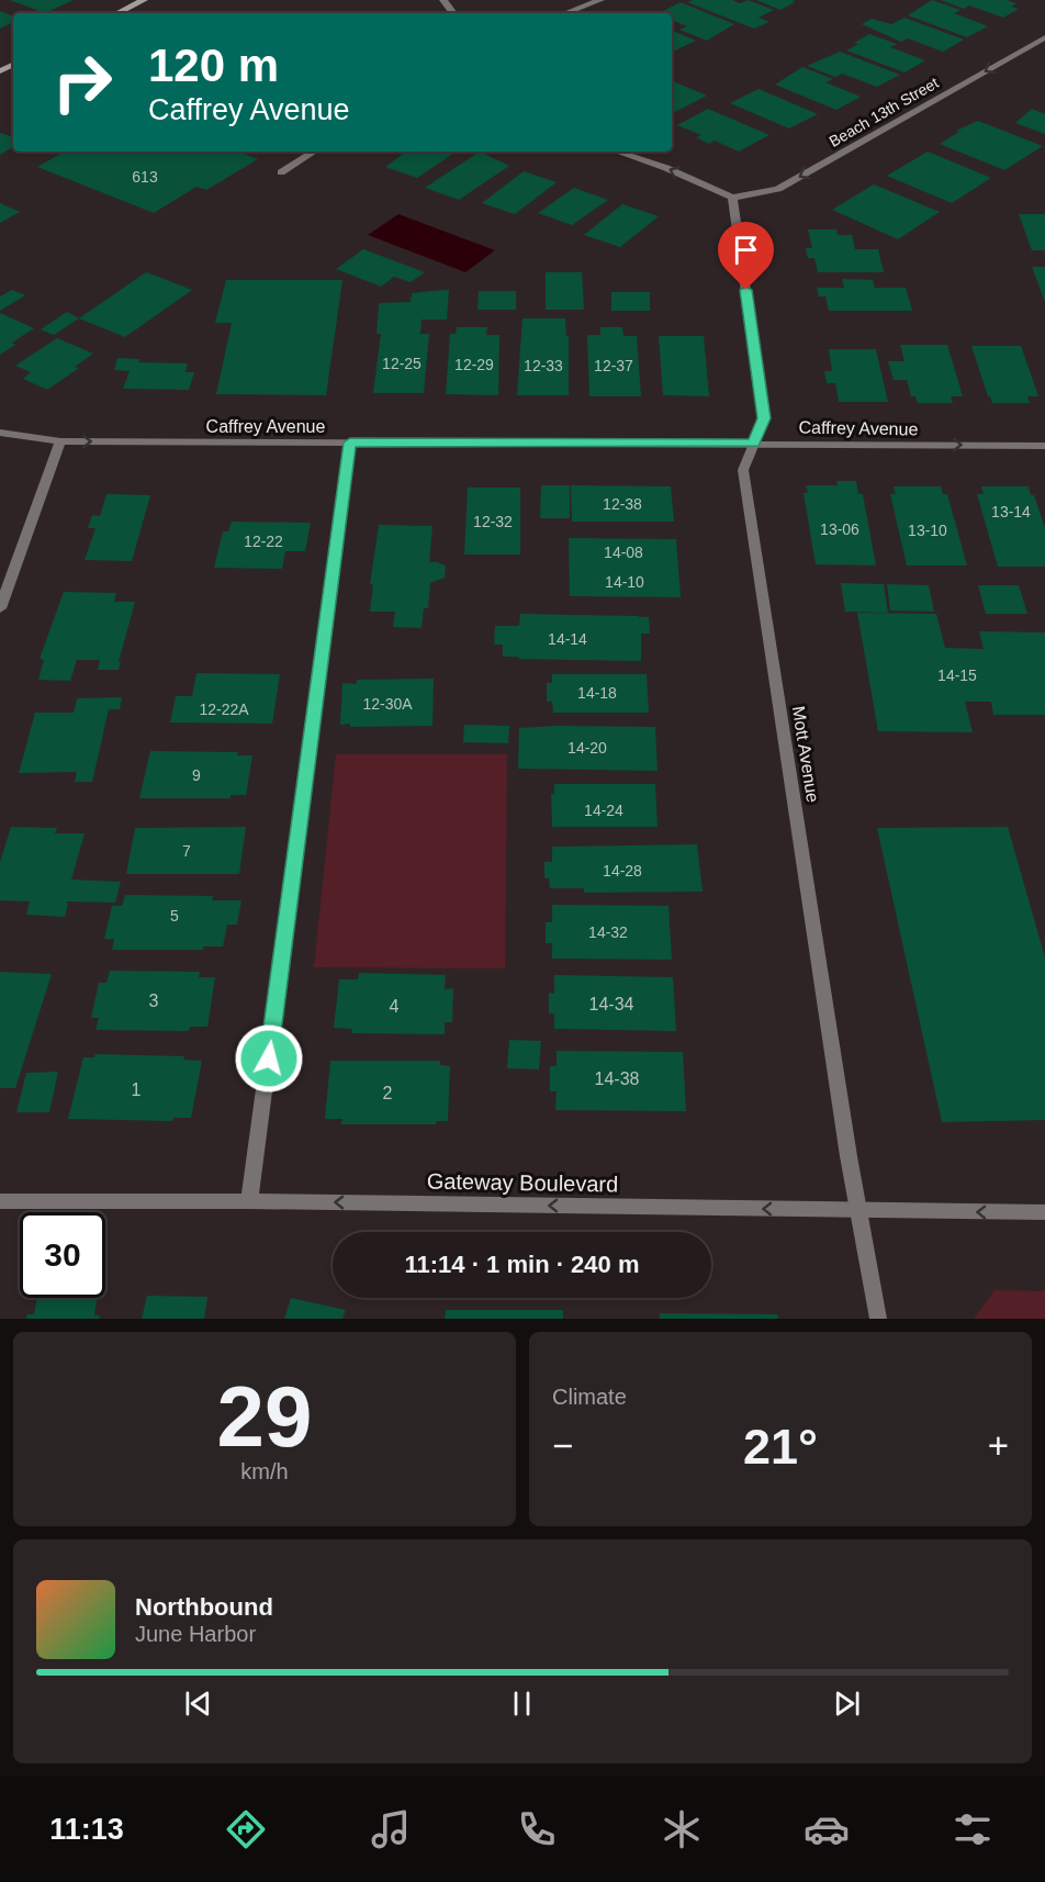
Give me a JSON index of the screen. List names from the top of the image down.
{
  "streets": {
    "street": [
      "Beach 13th Street",
      "Caffrey Avenue",
      "Mott Avenue",
      "Gateway Boulevard"
    ]
  },
  "crossings": [
    ["Beach 13th Street", "Mott Avenue"],
    ["Caffrey Avenue", "Mott Avenue"],
    ["Mott Avenue", "Gateway Boulevard"]
  ],
  "one_way": ["Beach 13th Street", "Caffrey Avenue", "Gateway Boulevard"],
  "house_numbers": [
    "613",
    "12-25",
    "12-29",
    "12-33",
    "12-37",
    "12-38",
    "13-14",
    "12-32",
    "13-06",
    "13-10",
    "12-22",
    "14-08",
    "14-10",
    "14-14",
    "14-15",
    "14-18",
    "12-30A",
    "12-22A",
    "14-20",
    "9",
    "14-24",
    "7",
    "14-28",
    "5",
    "14-32",
    "3",
    "14-34",
    "4",
    "14-38",
    "1",
    "2"
  ],
  "page": {
    "turn": ["120 m", "Caffrey Avenue"],
    "limit": "30",
    "trip": "11:14 · 1 min · 240 m",
    "tile": [
      ["29", "km/h"],
      "Climate"
    ],
    "heat": ["−", "21°", "+"],
    "song": ["Northbound", "June Harbor"],
    "tabs": "11:13"
  }
}
